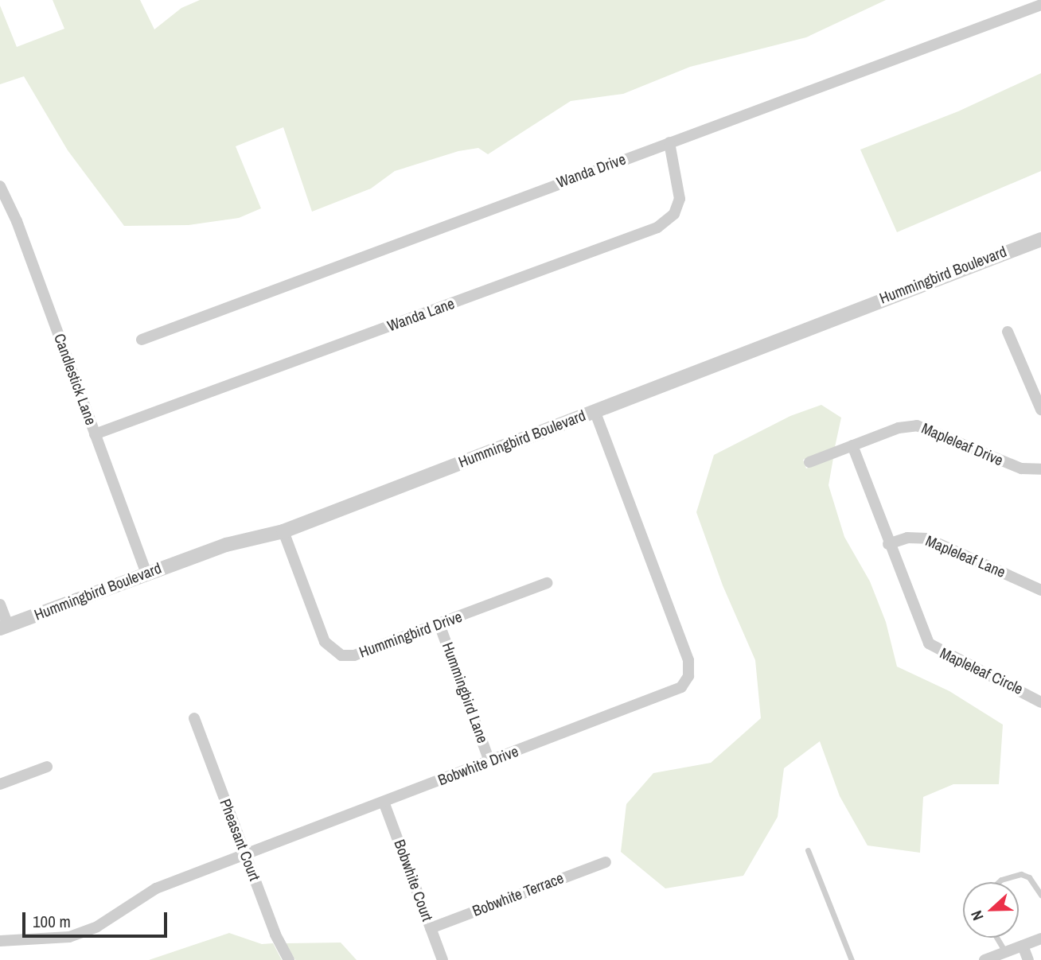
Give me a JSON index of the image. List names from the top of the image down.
{
  "streets": {
    "street": [
      "Wanda Drive",
      "Hummingbird Boulevard",
      "Wanda Lane",
      "Candlestick Lane",
      "Mapleleaf Drive",
      "Mapleleaf Lane",
      "Hummingbird Drive",
      "Mapleleaf Circle",
      "Hummingbird Lane",
      "Bobwhite Drive",
      "Pheasant Court",
      "Bobwhite Court",
      "Bobwhite Terrace"
    ]
  },
  "crossings": [
    ["Wanda Drive", "Wanda Lane"],
    ["Hummingbird Boulevard", "Candlestick Lane"],
    ["Hummingbird Boulevard", "Hummingbird Drive"],
    ["Hummingbird Boulevard", "Bobwhite Drive"],
    ["Wanda Lane", "Candlestick Lane"],
    ["Mapleleaf Lane", "Mapleleaf Circle"],
    ["Hummingbird Drive", "Hummingbird Lane"],
    ["Hummingbird Lane", "Bobwhite Drive"],
    ["Bobwhite Drive", "Pheasant Court"],
    ["Bobwhite Drive", "Bobwhite Court"],
    ["Bobwhite Court", "Bobwhite Terrace"]
  ],
  "scale_bar": "100 m",
  "north": "left"
}
